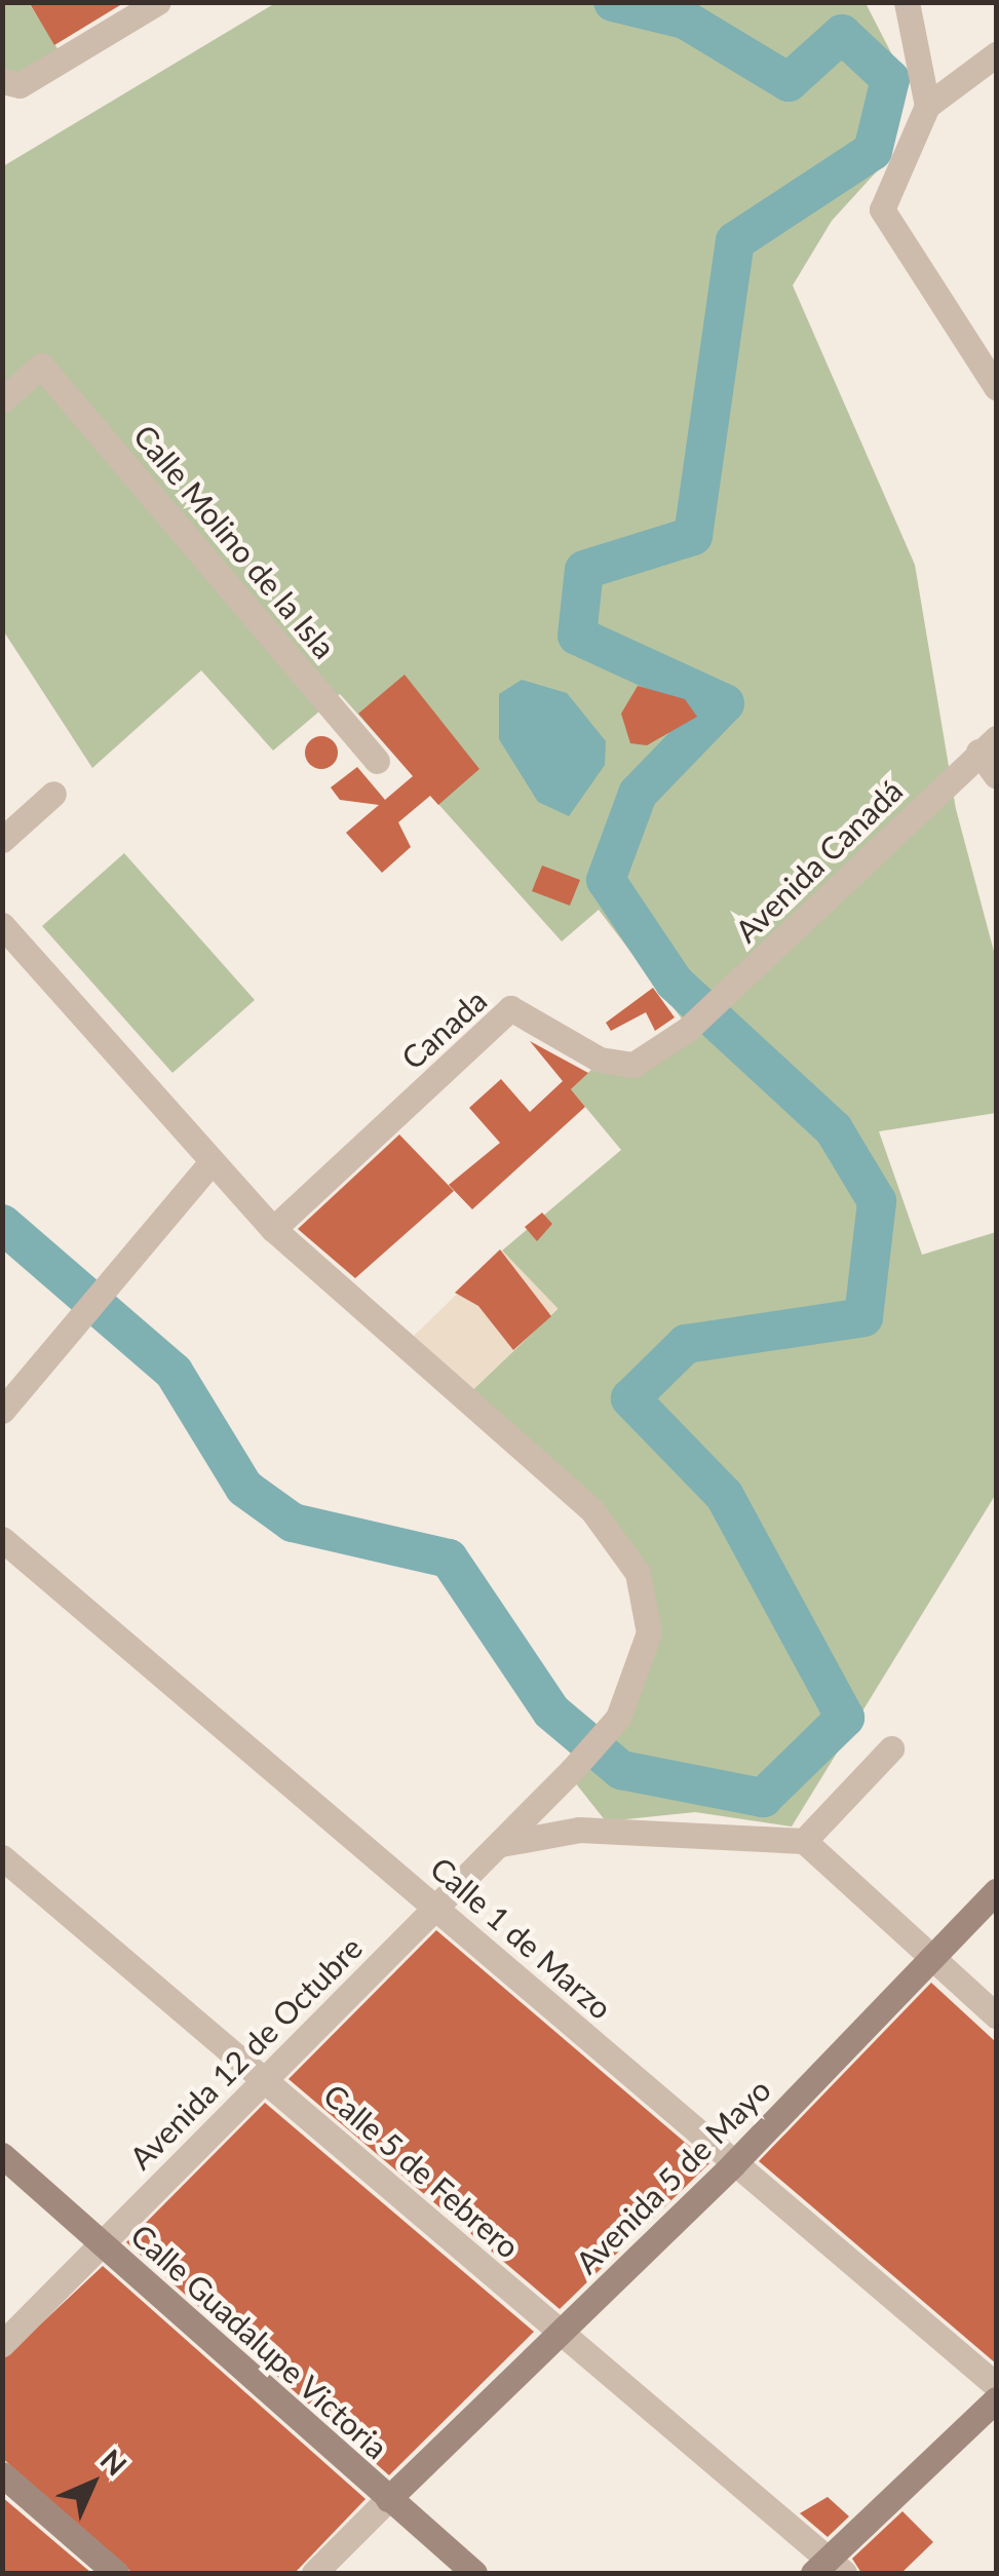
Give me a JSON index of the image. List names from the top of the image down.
{
  "streets": {
    "main road": ["Avenida 5 de Mayo", "Calle Guadalupe Victoria"],
    "street": [
      "Calle Molino de la Isla",
      "Avenida Canadá",
      "Canada",
      "Calle 1 de Marzo",
      "Avenida 12 de Octubre",
      "Calle 5 de Febrero"
    ]
  },
  "crossings": [
    ["Avenida Canadá", "Canada"],
    ["Canada", "Avenida 12 de Octubre"],
    ["Calle 1 de Marzo", "Avenida 12 de Octubre"],
    ["Calle 1 de Marzo", "Avenida 5 de Mayo"],
    ["Avenida 12 de Octubre", "Calle 5 de Febrero"],
    ["Avenida 12 de Octubre", "Calle Guadalupe Victoria"],
    ["Calle 5 de Febrero", "Avenida 5 de Mayo"],
    ["Avenida 5 de Mayo", "Calle Guadalupe Victoria"]
  ],
  "north": "top right"
}
